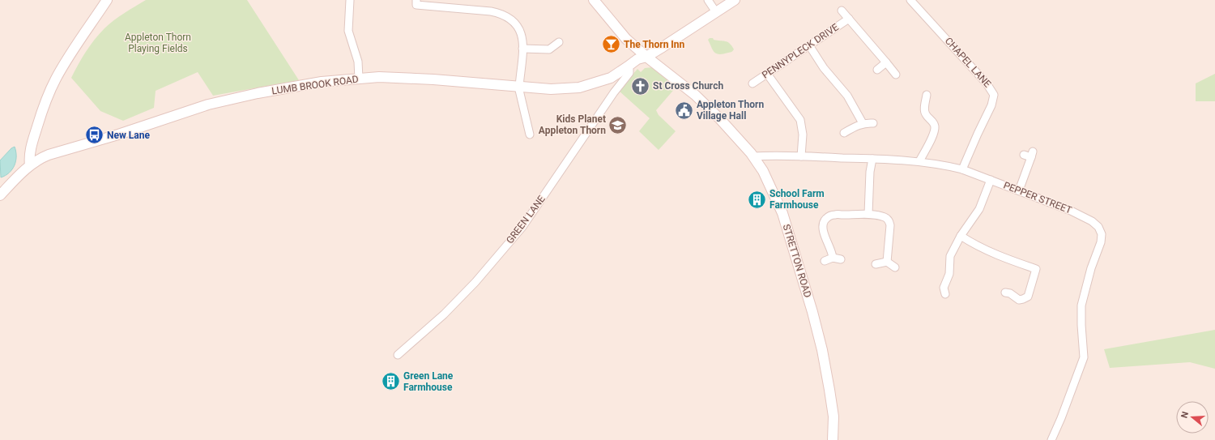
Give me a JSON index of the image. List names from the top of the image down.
{
  "streets": {
    "street": [
      "PENNYPLECK DRIVE",
      "CHAPEL LANE",
      "LUMB BROOK ROAD",
      "PEPPER STREET",
      "GREEN LANE",
      "STRETTON ROAD"
    ]
  },
  "crossings": [
    ["CHAPEL LANE", "PEPPER STREET"],
    ["LUMB BROOK ROAD", "GREEN LANE"],
    ["LUMB BROOK ROAD", "STRETTON ROAD"],
    ["PEPPER STREET", "STRETTON ROAD"]
  ],
  "parks": ["Appleton Thorn Playing Fields"],
  "places": {
    "bar": ["The Thorn Inn"],
    "church": ["St Cross Church"],
    "public building": ["Appleton Thorn Village Hall"],
    "school or university": ["Kids Planet Appleton Thorn"],
    "bus stop": ["New Lane"],
    "building": ["School Farm Farmhouse", "Green Lane Farmhouse"]
  },
  "north": "left"
}
